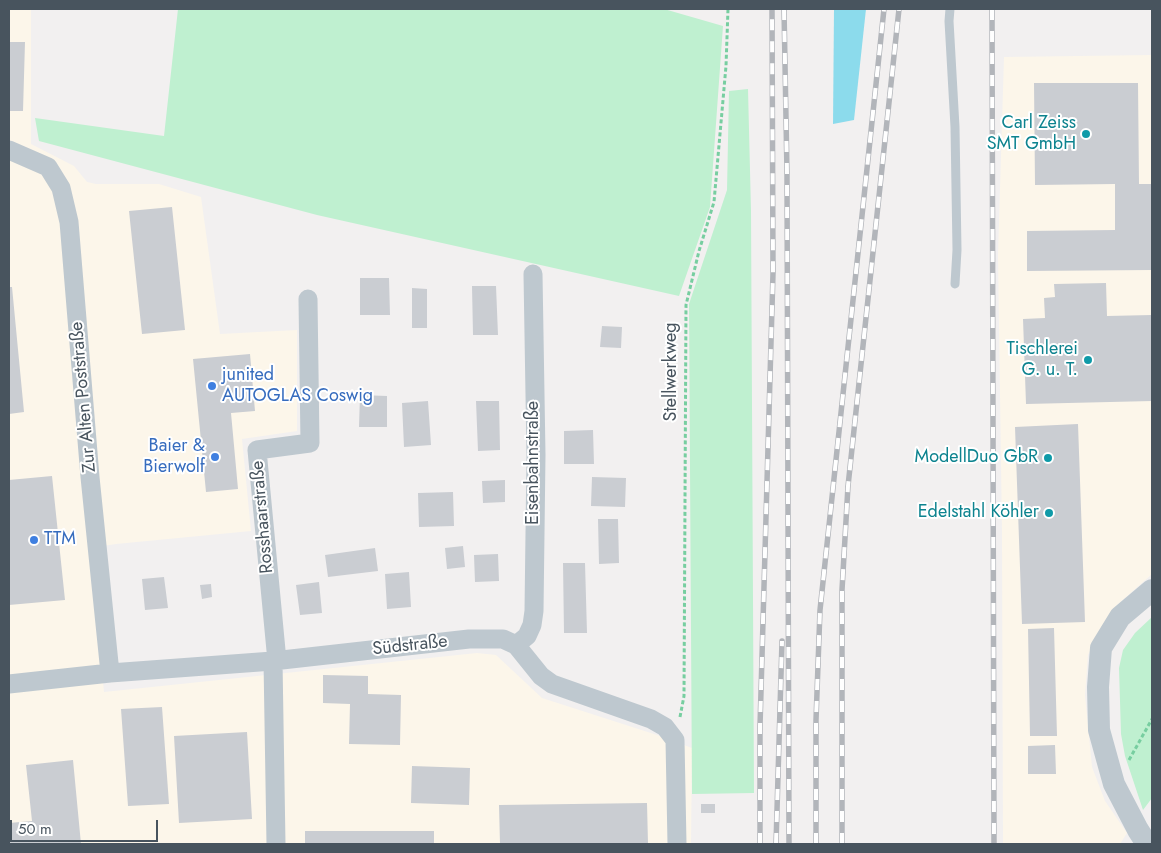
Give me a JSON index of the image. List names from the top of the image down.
{
  "streets": {
    "street": [
      "Zur Alten Poststraße",
      "Eisenbahnstraße",
      "Rosshaarstraße",
      "Südstraße"
    ],
    "path": ["Stellwerkweg"]
  },
  "crossings": [
    ["Zur Alten Poststraße", "Südstraße"],
    ["Eisenbahnstraße", "Südstraße"],
    ["Rosshaarstraße", "Südstraße"]
  ],
  "places": [
    "Carl Zeiss SMT GmbH",
    "Tischlerei G. u. T.",
    "junited AUTOGLAS Coswig",
    "Baier & Bierwolf",
    "ModellDuo GbR",
    "Edelstahl Köhler",
    "TTM"
  ],
  "scale_bar": "50 m"
}
